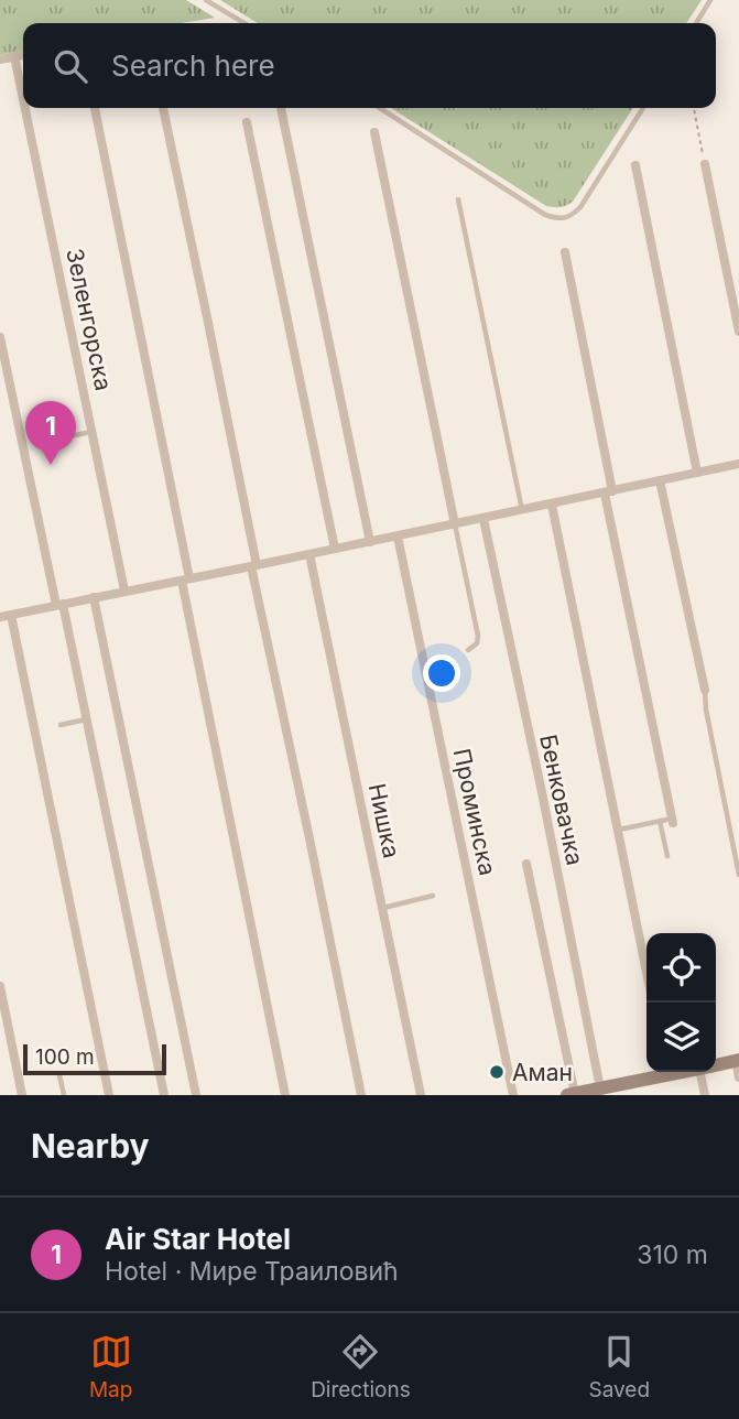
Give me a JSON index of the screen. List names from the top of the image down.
{
  "streets": {
    "street": [
      "Зеленгорска",
      "Бенковачка",
      "Проминска",
      "Нишка"
    ]
  },
  "places": ["Аман"],
  "scale_bar": "100 m",
  "page": {
    "search": "Search here",
    "pins": "1",
    "scale": "100 m",
    "heading": "Nearby",
    "list": [
      {
        "mark": "1",
        "name": "Air Star Hotel",
        "note": "Hotel · Мире Траиловић",
        "value": "310 m"
      }
    ],
    "nav": ["Map", "Directions", "Saved"]
  }
}
